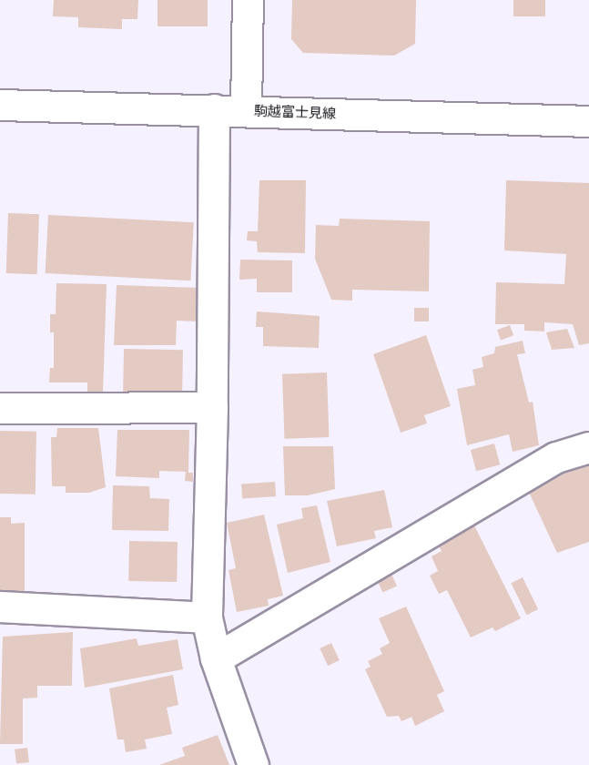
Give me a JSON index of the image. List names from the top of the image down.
{
  "streets": {
    "street": ["駒越富士見線"]
  }
}
